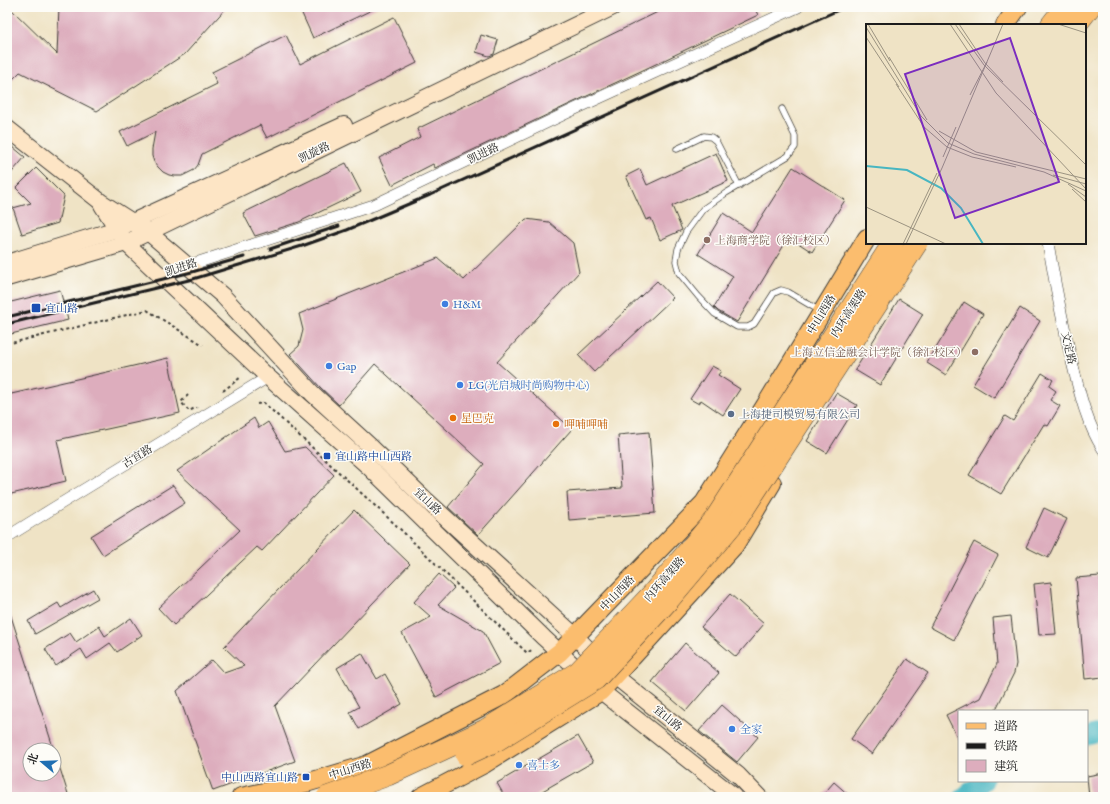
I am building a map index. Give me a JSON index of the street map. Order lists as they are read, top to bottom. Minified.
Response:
{"streets":{"highway":["内环高架路"],"main road":["凯旋路","中山西路","宜山路"],"street":["凯进路","文定路","古宜路"]},"crossings":[["凯旋路","宜山路"],["凯进路","宜山路"],["中山西路","宜山路"],["古宜路","宜山路"]],"places":{"other":["上海商学院（徐汇校区）","H&M","上海立信金融会计学院（徐汇校区）","Gap","LG(光启城时尚购物中心)","上海捷司模贸易有限公司","星巴克","呷哺呷哺","全家","喜士多"],"transit":["宜山路","宜山路中山西路","中山西路宜山路"]},"legend":["道路","铁路","建筑"],"north":"left"}
